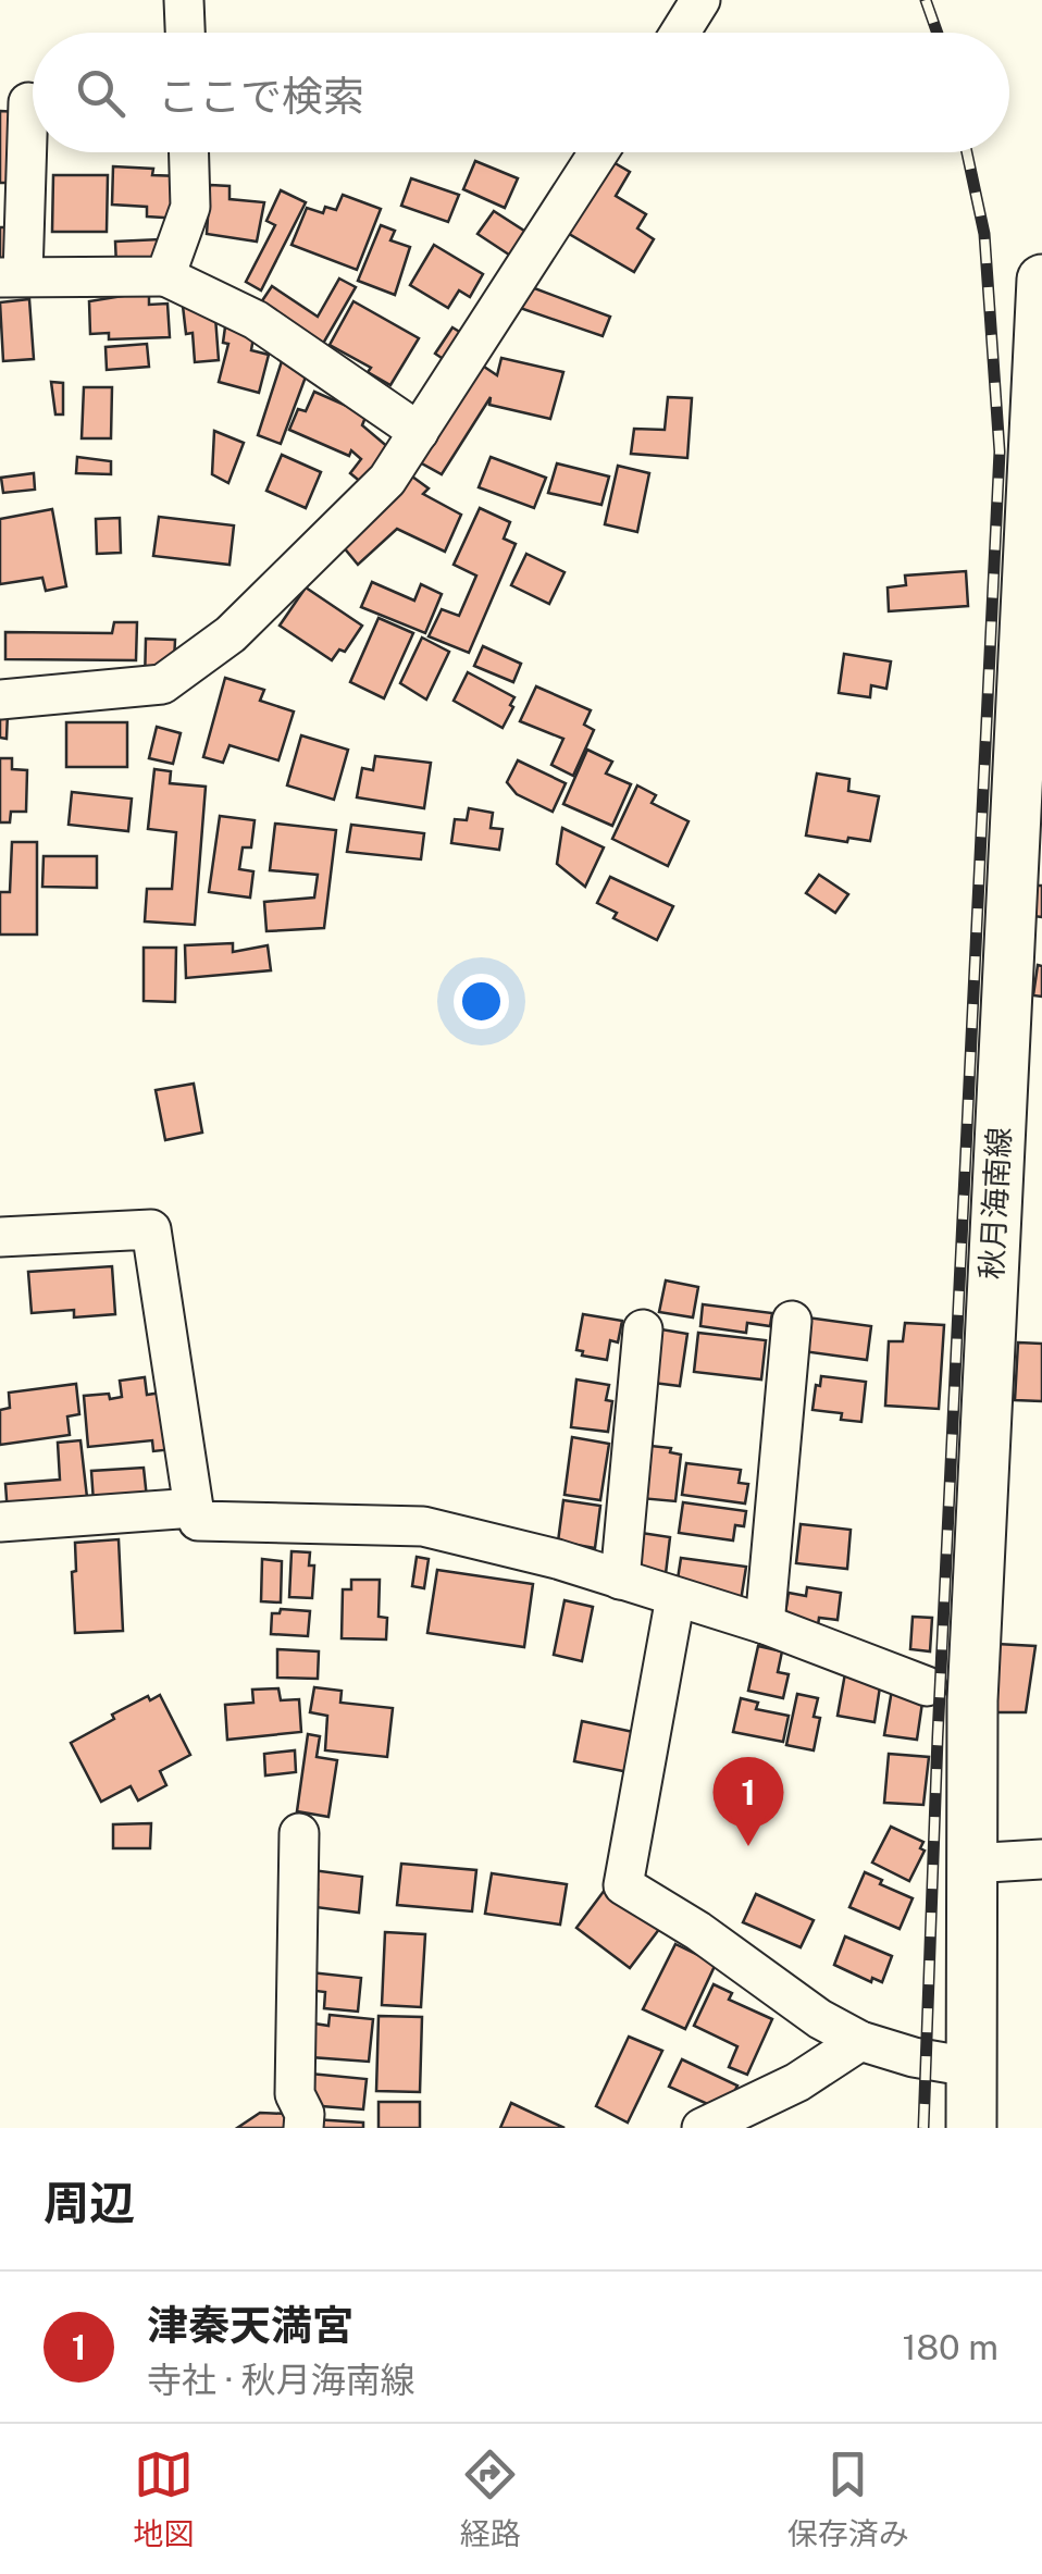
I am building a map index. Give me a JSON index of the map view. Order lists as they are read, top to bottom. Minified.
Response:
{"streets":{"main road":["秋月海南線"]},"page":{"search":"ここで検索","pins":"1","heading":"周辺","list":[{"mark":"1","name":"津秦天満宮","note":"寺社 · 秋月海南線","value":"180 m"}],"nav":["地図","経路","保存済み"]}}
